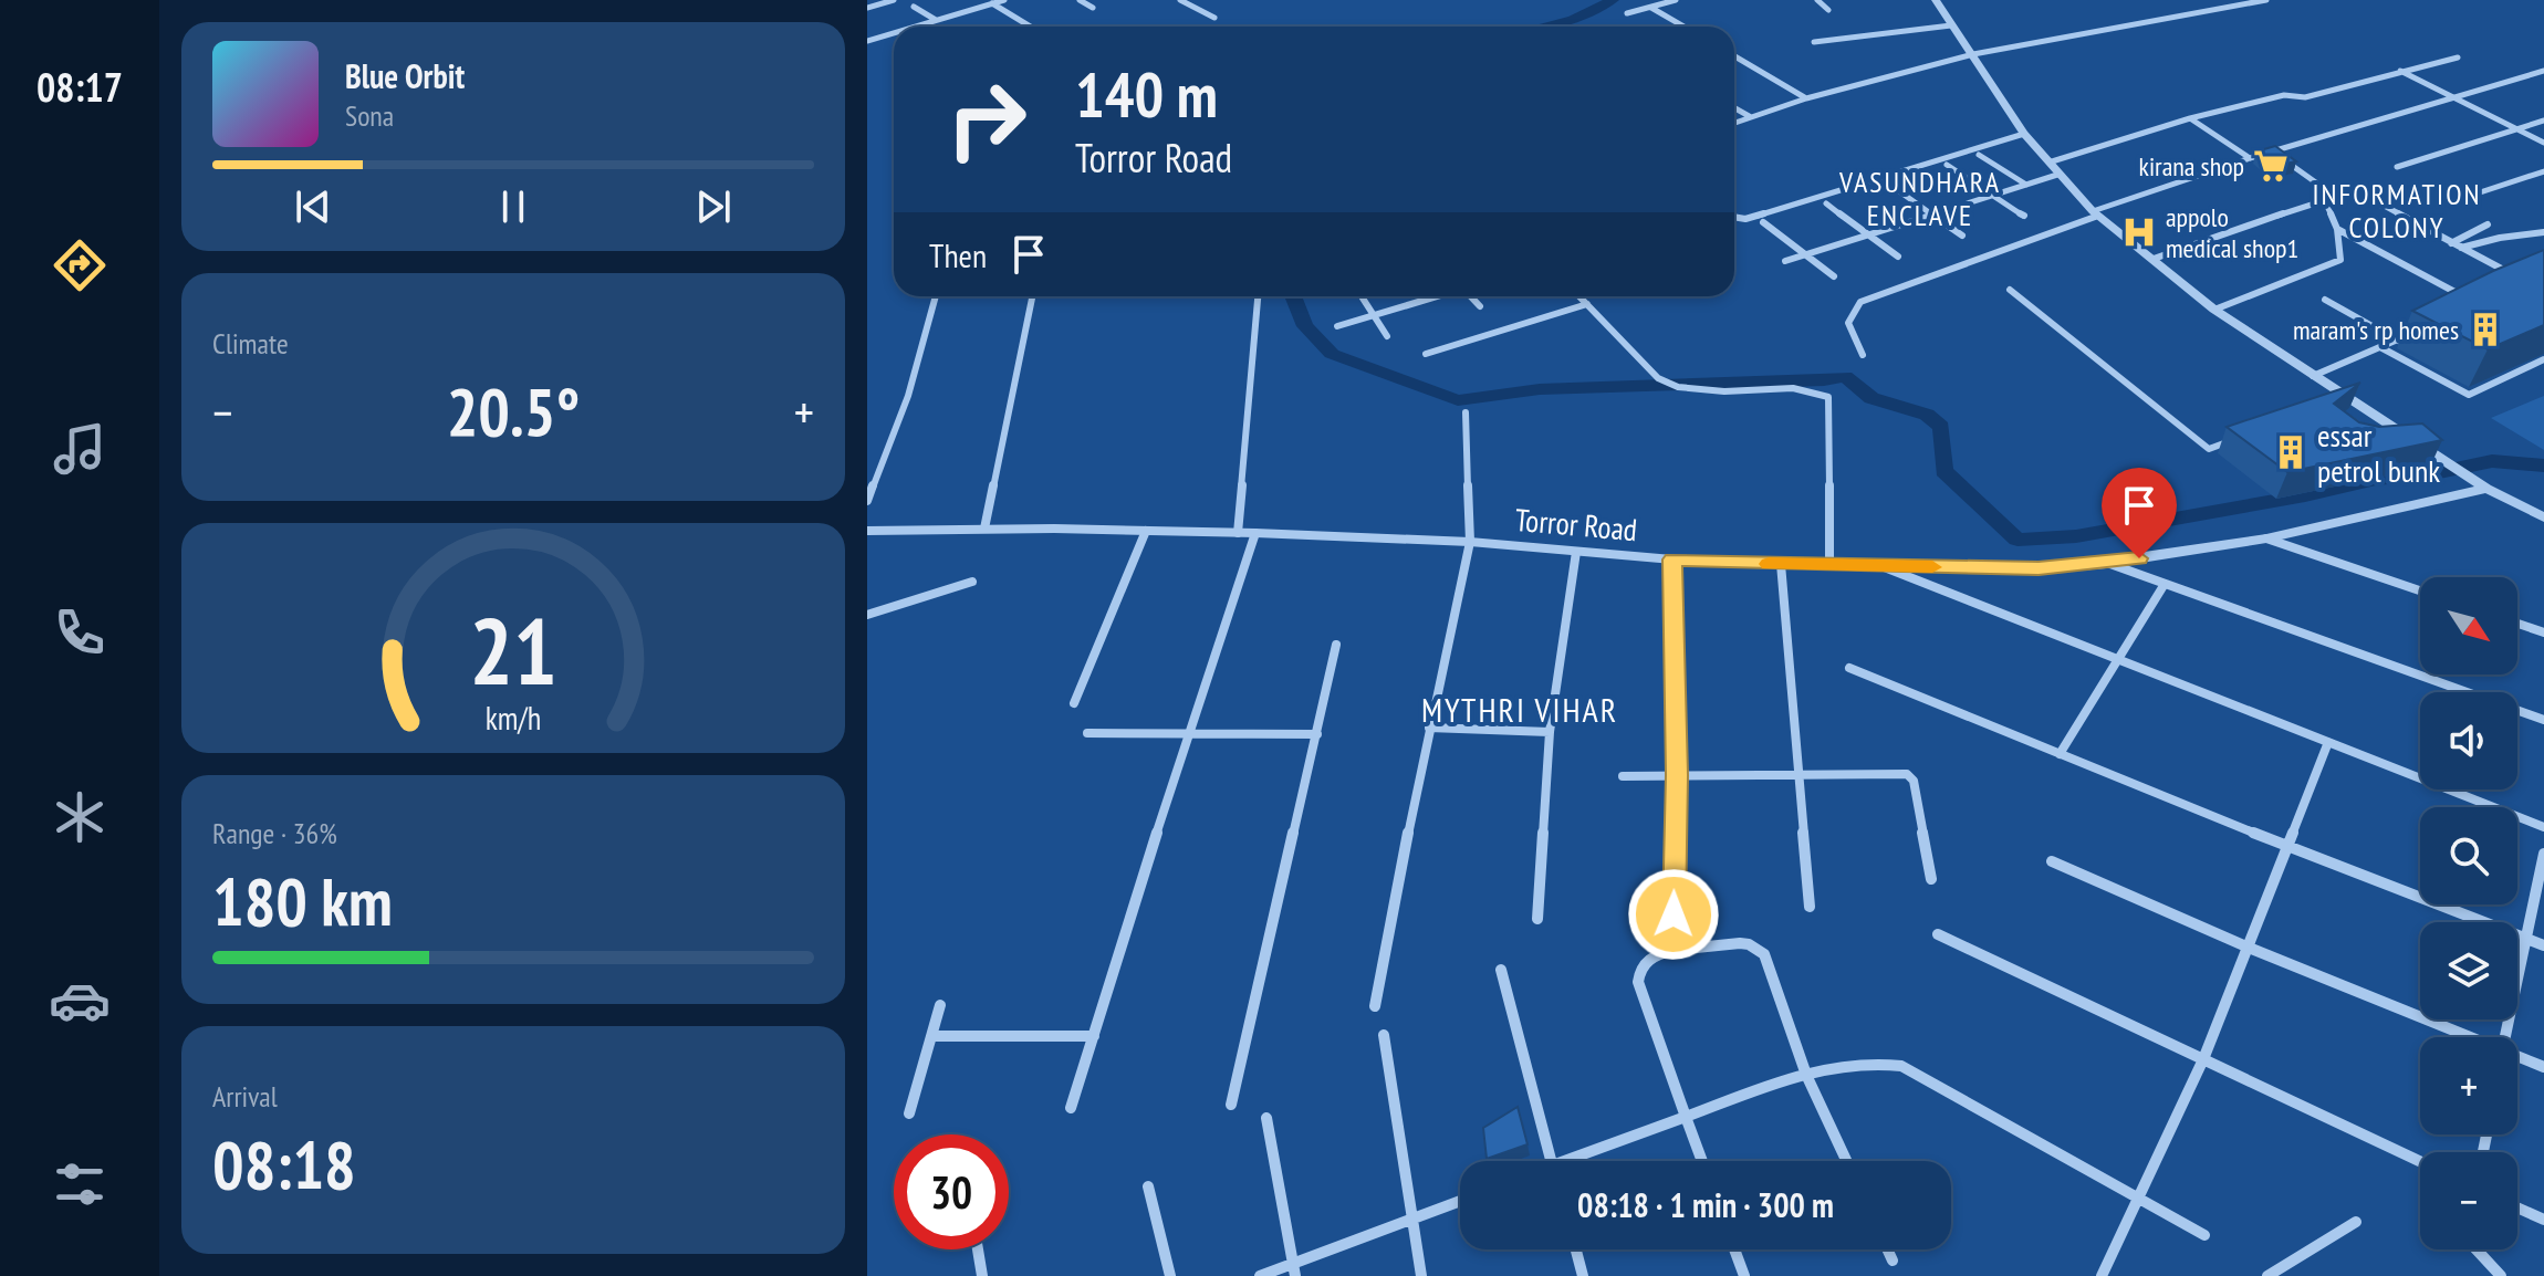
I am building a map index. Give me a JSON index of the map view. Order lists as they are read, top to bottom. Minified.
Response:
{"streets":{"street":["Torror Road"]},"districts":["VASUNDHARA ENCLAVE","INFORMATION COLONY","MYTHRI VIHAR"],"places":{"supermarket":["kirana shop"],"hospital":["appolo medical shop1"],"building":["maram's rp homes","essar petrol bunk"]},"north":"bottom right","page":{"tabs":"08:17","turn":["140 m","Torror Road"],"song":["Blue Orbit","Sona"],"then":"Then","tile":["Climate",["Range · 36%","180 km"],["Arrival","08:18"]],"heat":["−","20.5°","+"],"map_buttons":["+","−"],"limit":"30","trip":"08:18 · 1 min · 300 m","gauge":["21","km/h"]}}
